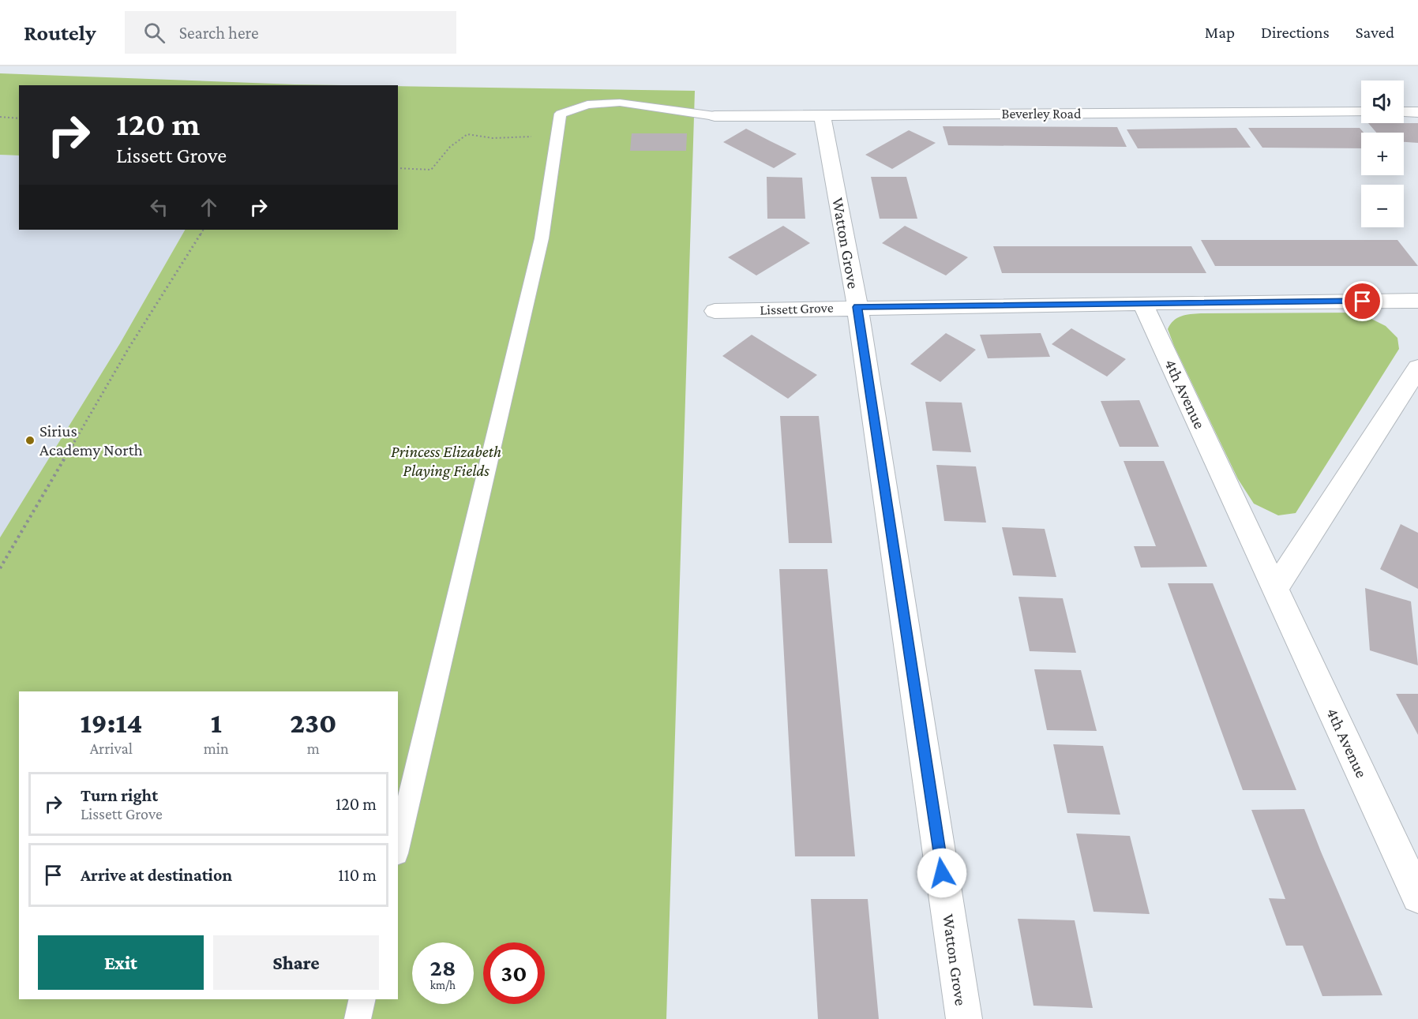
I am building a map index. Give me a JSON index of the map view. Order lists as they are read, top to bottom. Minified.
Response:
{"streets":{"street":["Beverley Road","Watton Grove","Lissett Grove","4th Avenue"]},"crossings":[["Beverley Road","Watton Grove"],["Watton Grove","Lissett Grove"],["Lissett Grove","4th Avenue"]],"parks":["Princess Elizabeth Playing Fields"],"places":["Sirius Academy North"],"page":{"header":"Routely","search":"Search here","nav":["Map","Directions","Saved"],"map_buttons":["+","−"],"turn":["120 m","Lissett Grove"],"eta":["19:14","Arrival","1","min","230","m"],"list":[{"name":"Turn right","note":"Lissett Grove","value":"120 m"},{"name":"Arrive at destination","value":"110 m"}],"buttons":["Exit","Share"],"speed":"28 km/h","limit":"30"}}
